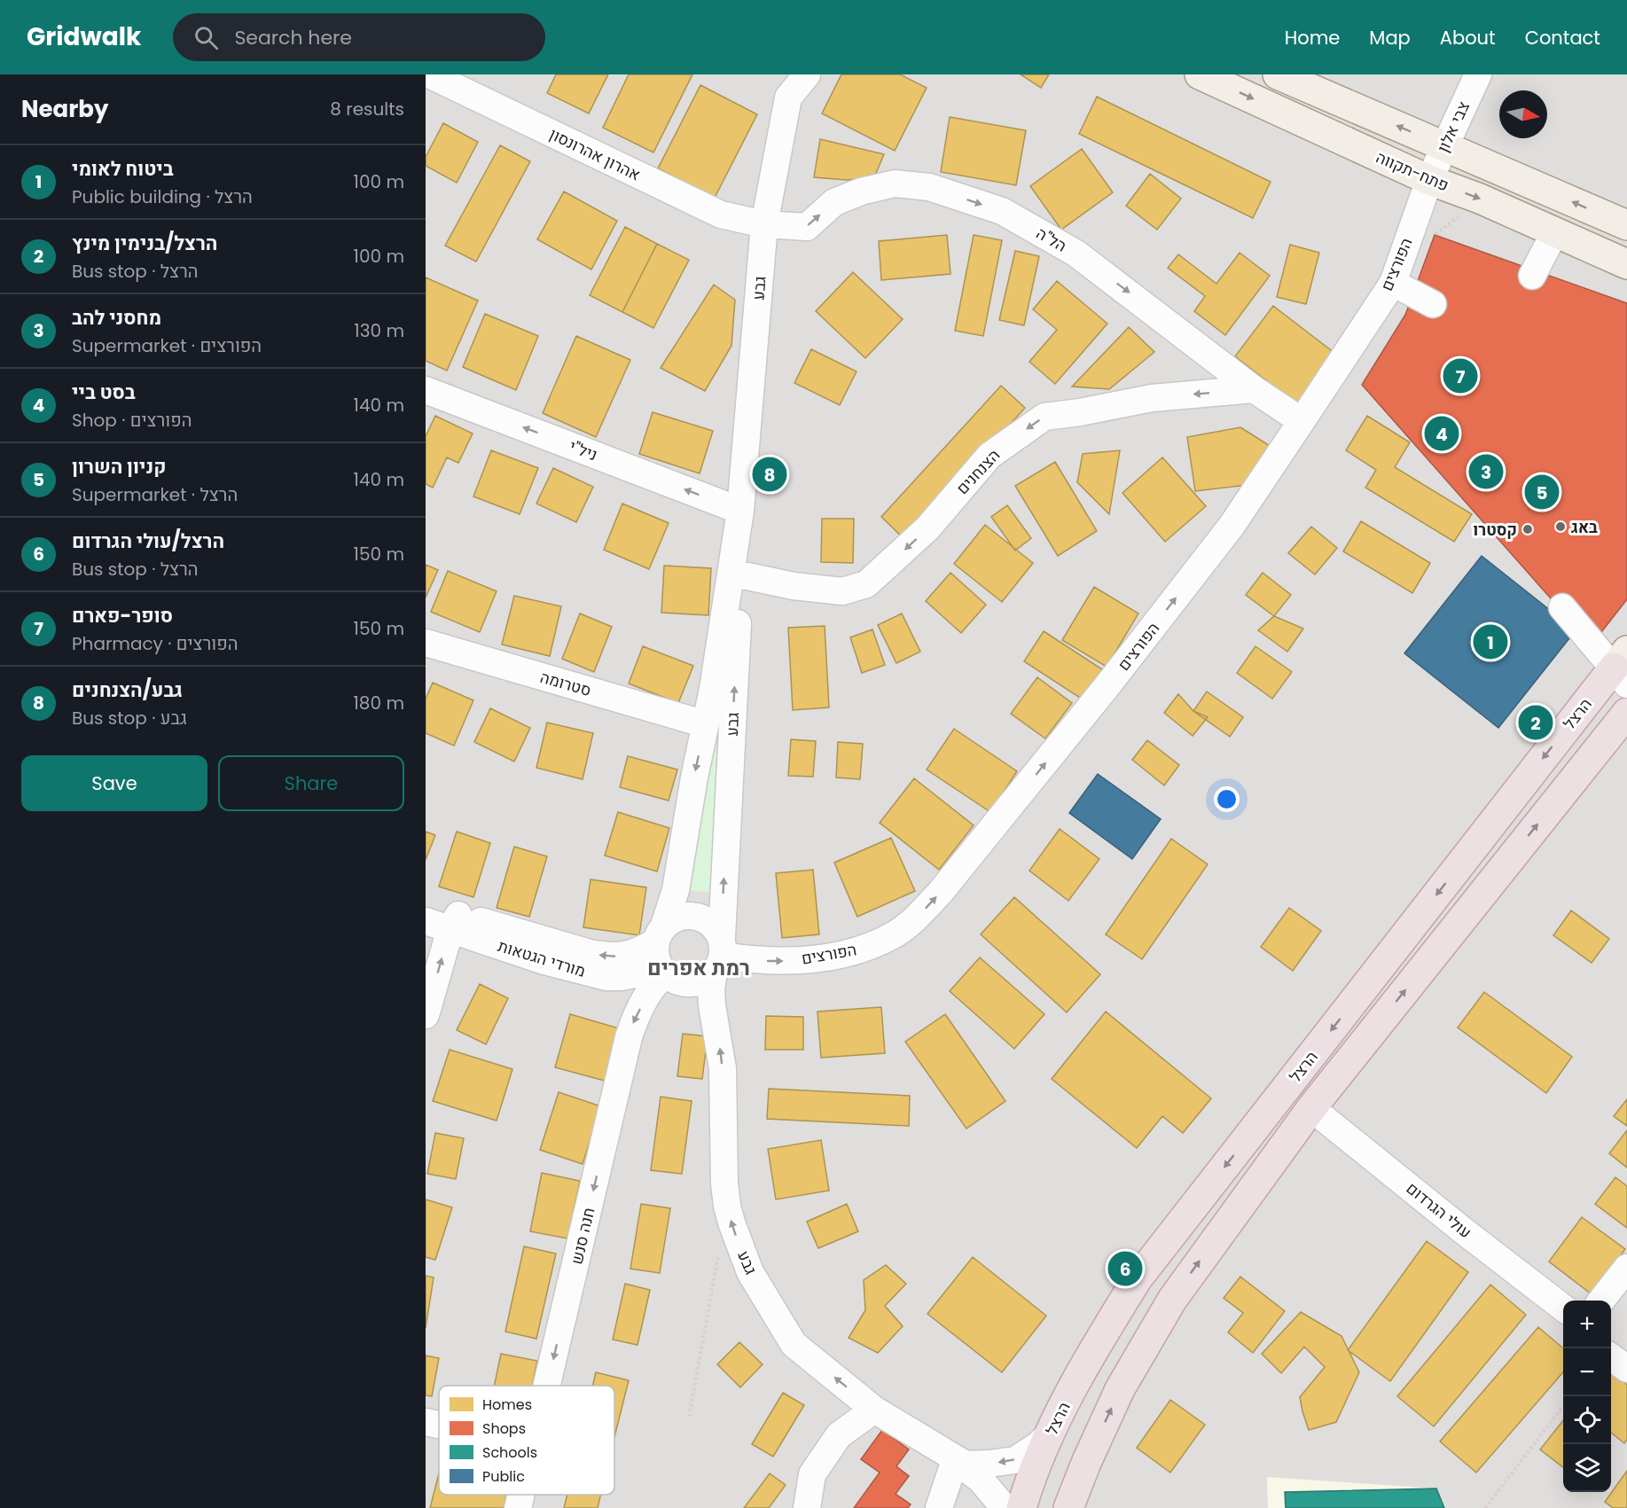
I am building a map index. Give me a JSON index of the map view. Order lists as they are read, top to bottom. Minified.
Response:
{"streets":{"highway":["הרצל"],"main road":["פתח-תקווה"],"street":["צבי אלון","אהרון אהרונסון","הל\"ה","הפורצים","גבע","ניל\"י","הצנחנים","סטרומה","מורדי הגטאות","עולי הגרדום","חנה סנש"]},"crossings":[["צבי אלון","פתח-תקווה"],["צבי אלון","הפורצים"],["אהרון אהרונסון","הל\"ה"],["אהרון אהרונסון","גבע"],["פתח-תקווה","הפורצים"],["הל\"ה","הפורצים"],["הל\"ה","גבע"],["הל\"ה","הצנחנים"],["הפורצים","גבע"],["הפורצים","מורדי הגטאות"],["הפורצים","חנה סנש"],["גבע","ניל\"י"],["גבע","הצנחנים"],["גבע","סטרומה"],["גבע","הרצל"],["גבע","מורדי הגטאות"],["גבע","חנה סנש"],["הרצל","עולי הגרדום"],["מורדי הגטאות","חנה סנש"]],"one_way":["הל\"ה","הפורצים","ניל\"י","הצנחנים","חנה סנש"],"districts":["רמת אפרים"],"places":["באג","קסטרו"],"legend":["Homes","Shops","Schools","Public"],"north":"right","page":{"header":"Gridwalk","search":"Search here","nav":["Home","Map","About","Contact"],"heading":["Nearby","8 results"],"list":[{"mark":"1","name":"ביטוח לאומי","note":"Public building · הרצל","value":"100 m"},{"mark":"2","name":"הרצל/בנימין מינץ","note":"Bus stop · הרצל","value":"100 m"},{"mark":"3","name":"מחסני להב","note":"Supermarket · הפורצים","value":"130 m"},{"mark":"4","name":"בסט ביי","note":"Shop · הפורצים","value":"140 m"},{"mark":"5","name":"קניון השרון","note":"Supermarket · הרצל","value":"140 m"},{"mark":"6","name":"הרצל/עולי הגרדום","note":"Bus stop · הרצל","value":"150 m"},{"mark":"7","name":"סופר-פארם","note":"Pharmacy · הפורצים","value":"150 m"},{"mark":"8","name":"גבע/הצנחנים","note":"Bus stop · גבע","value":"180 m"}],"pins":["7","4","3","8","5","1","2","6"],"buttons":["Save","Share"],"map_buttons":["+","−"]}}
